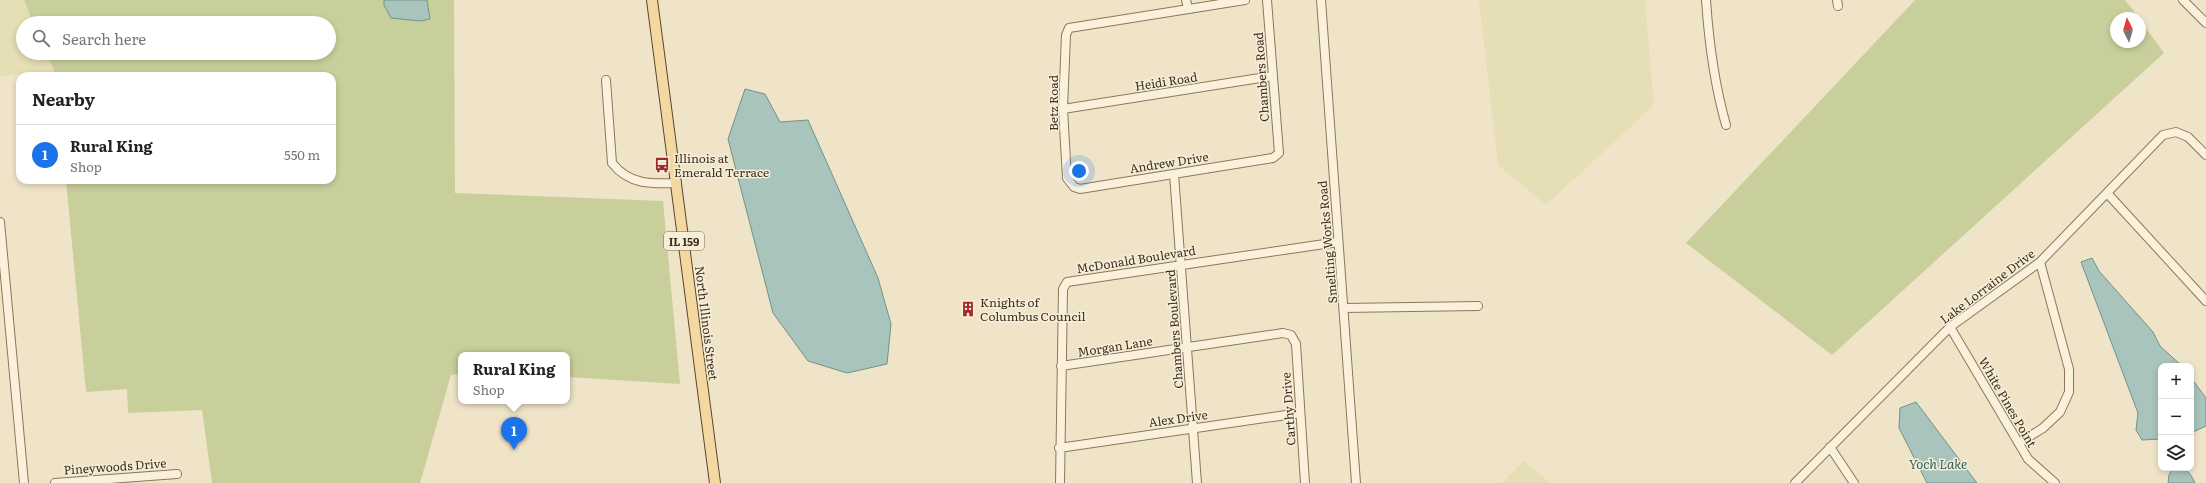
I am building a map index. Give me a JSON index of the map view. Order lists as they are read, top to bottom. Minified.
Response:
{"streets":{"main road":["IL 159","North Illinois Street"],"street":["Chambers Road","Heidi Road","Betz Road","Andrew Drive","Smelting Works Road","McDonald Boulevard","Lake Lorraine Drive","Chambers Boulevard","Morgan Lane","White Pines Point","Carthy Drive","Alex Drive","Pineywoods Drive"]},"crossings":[["Chambers Road","Heidi Road"],["Chambers Road","Andrew Drive"],["Heidi Road","Betz Road"],["Betz Road","Andrew Drive"],["Andrew Drive","Chambers Boulevard"],["Smelting Works Road","McDonald Boulevard"],["McDonald Boulevard","Chambers Boulevard"],["McDonald Boulevard","Morgan Lane"],["McDonald Boulevard","Alex Drive"],["Lake Lorraine Drive","White Pines Point"],["Chambers Boulevard","Morgan Lane"],["Chambers Boulevard","Alex Drive"],["Morgan Lane","Carthy Drive"],["Carthy Drive","Alex Drive"]],"water":["Yoch Lake"],"places":{"bus stop":["Illinois at Emerald Terrace"],"building":["Knights of Columbus Council"]},"north":"top","page":{"search":"Search here","heading":"Nearby","list":[{"mark":"1","name":"Rural King","note":"Shop","value":"550 m"}],"popup":["Rural King","Shop"],"map_buttons":["+","−"],"pins":"1"}}
